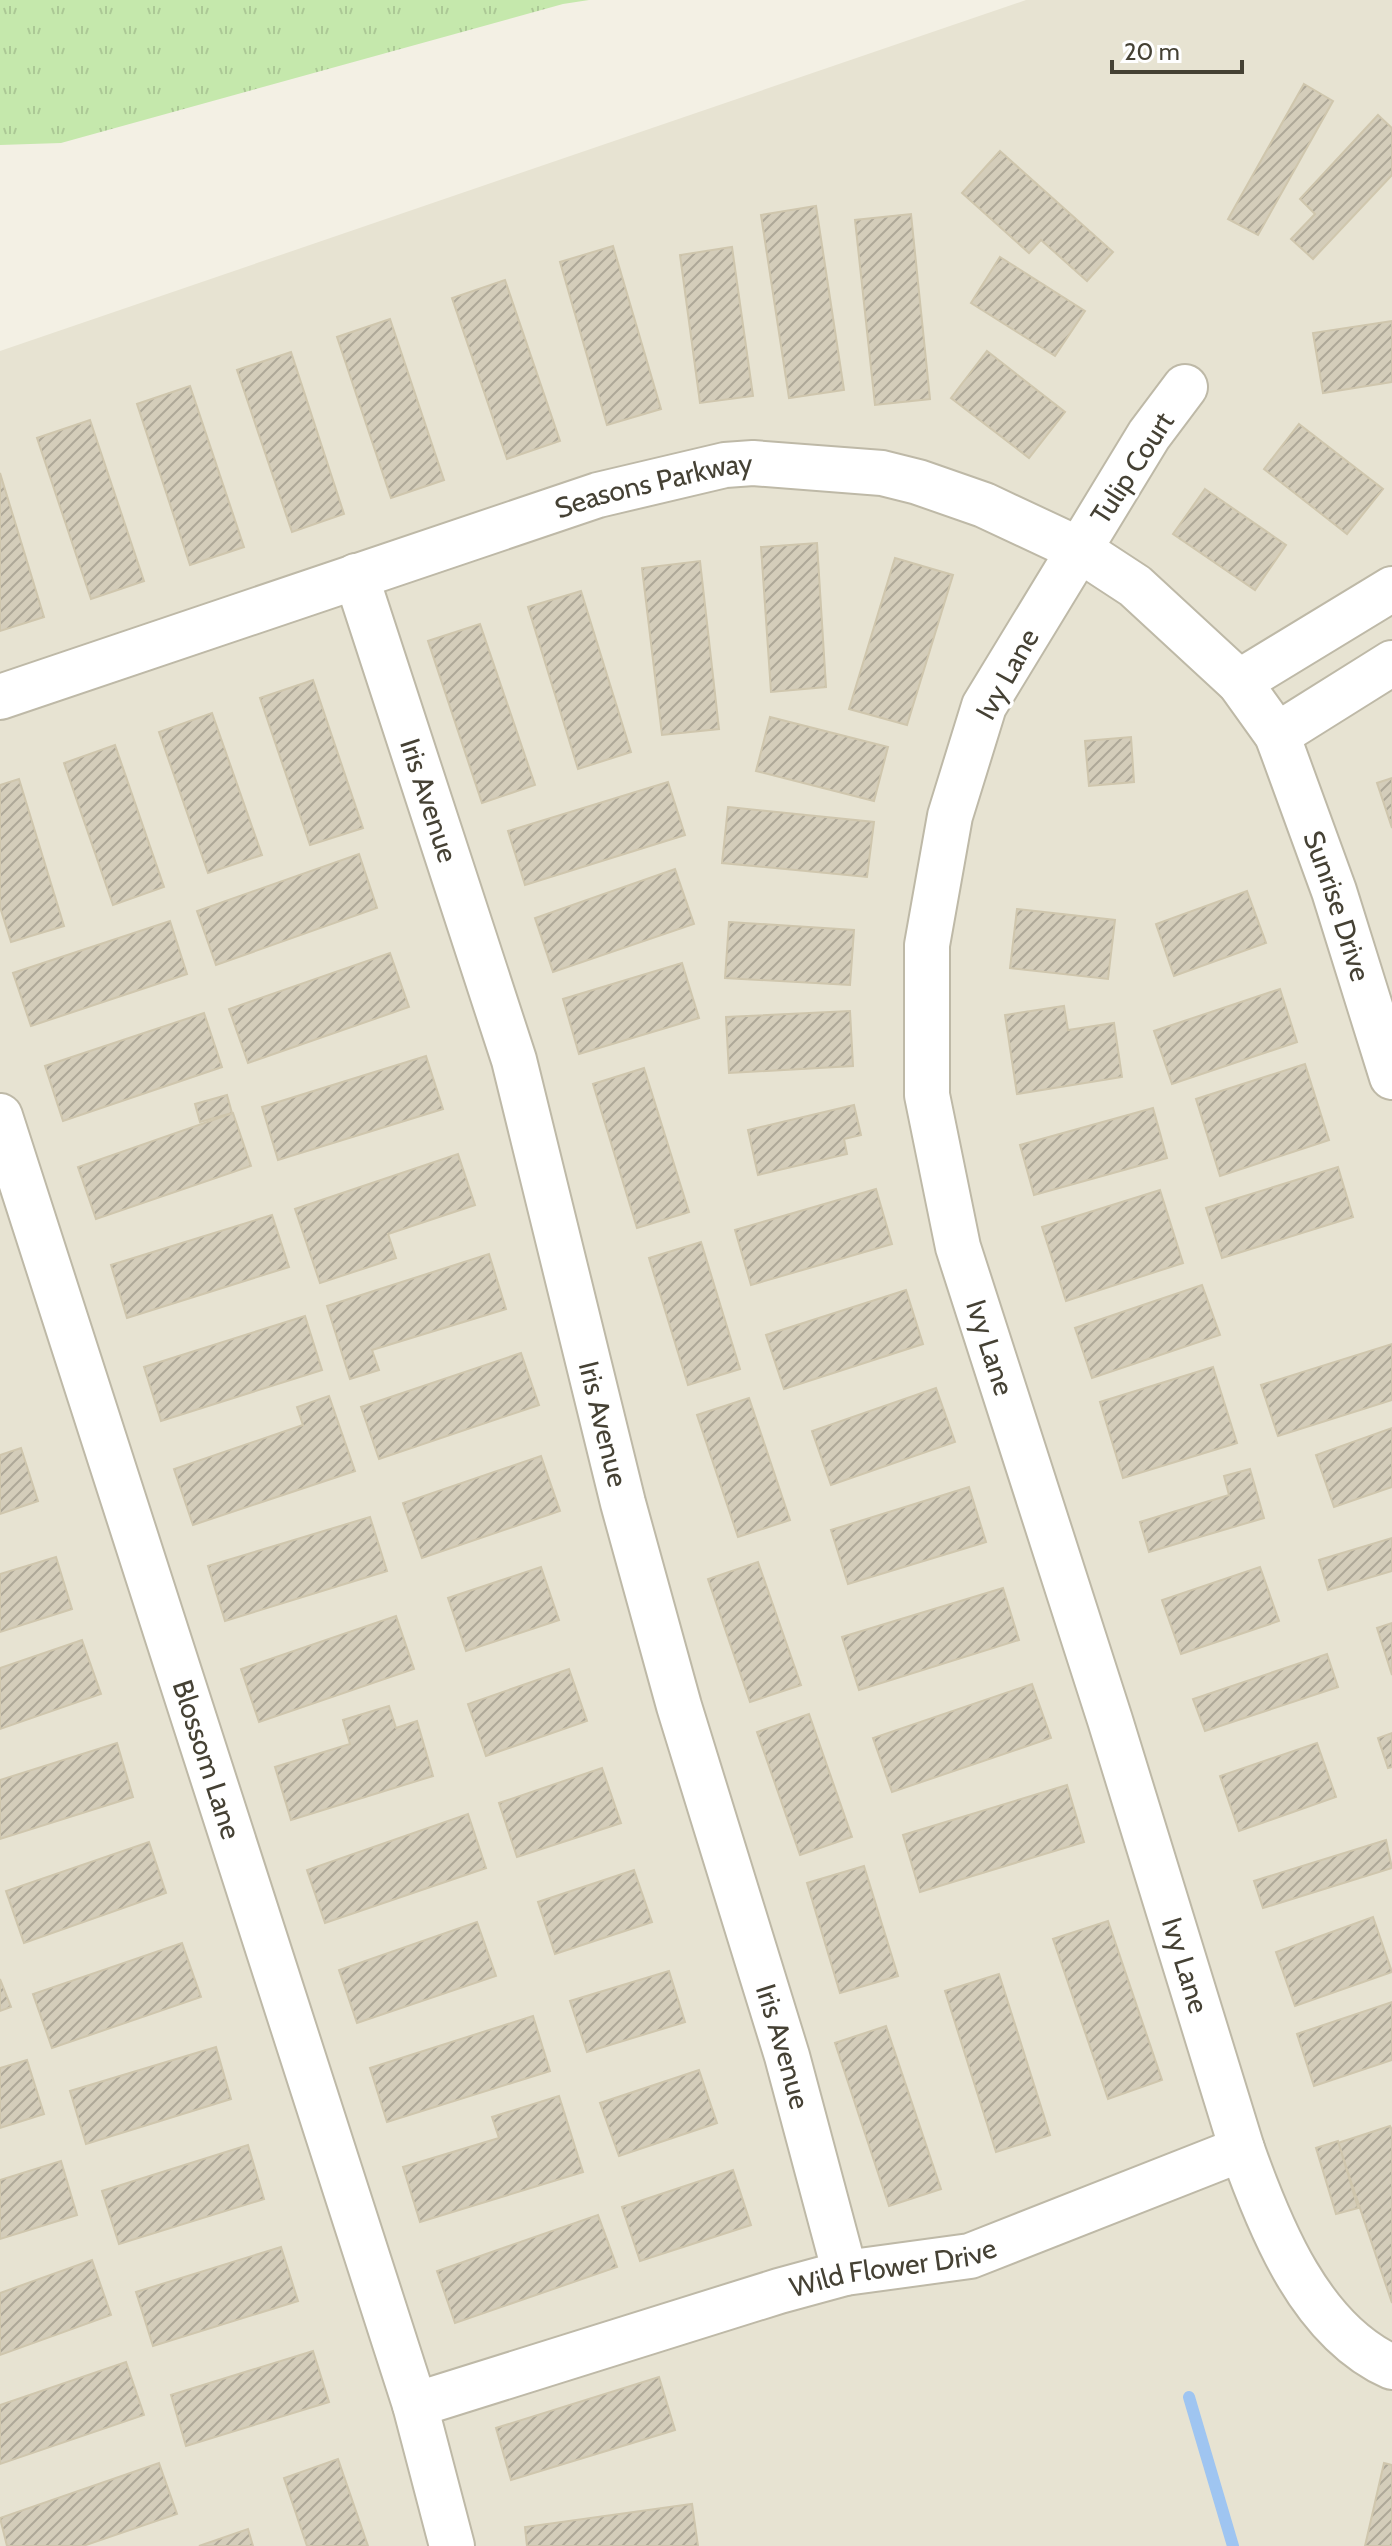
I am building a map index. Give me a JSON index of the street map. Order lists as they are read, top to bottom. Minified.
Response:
{"streets":{"street":["Tulip Court","Seasons Parkway","Ivy Lane","Iris Avenue","Sunrise Drive","Blossom Lane","Wild Flower Drive"]},"crossings":[["Tulip Court","Seasons Parkway"],["Tulip Court","Ivy Lane"],["Seasons Parkway","Ivy Lane"],["Seasons Parkway","Iris Avenue"],["Seasons Parkway","Sunrise Drive"],["Ivy Lane","Wild Flower Drive"],["Iris Avenue","Wild Flower Drive"],["Blossom Lane","Wild Flower Drive"]],"scale_bar":"20 m"}
